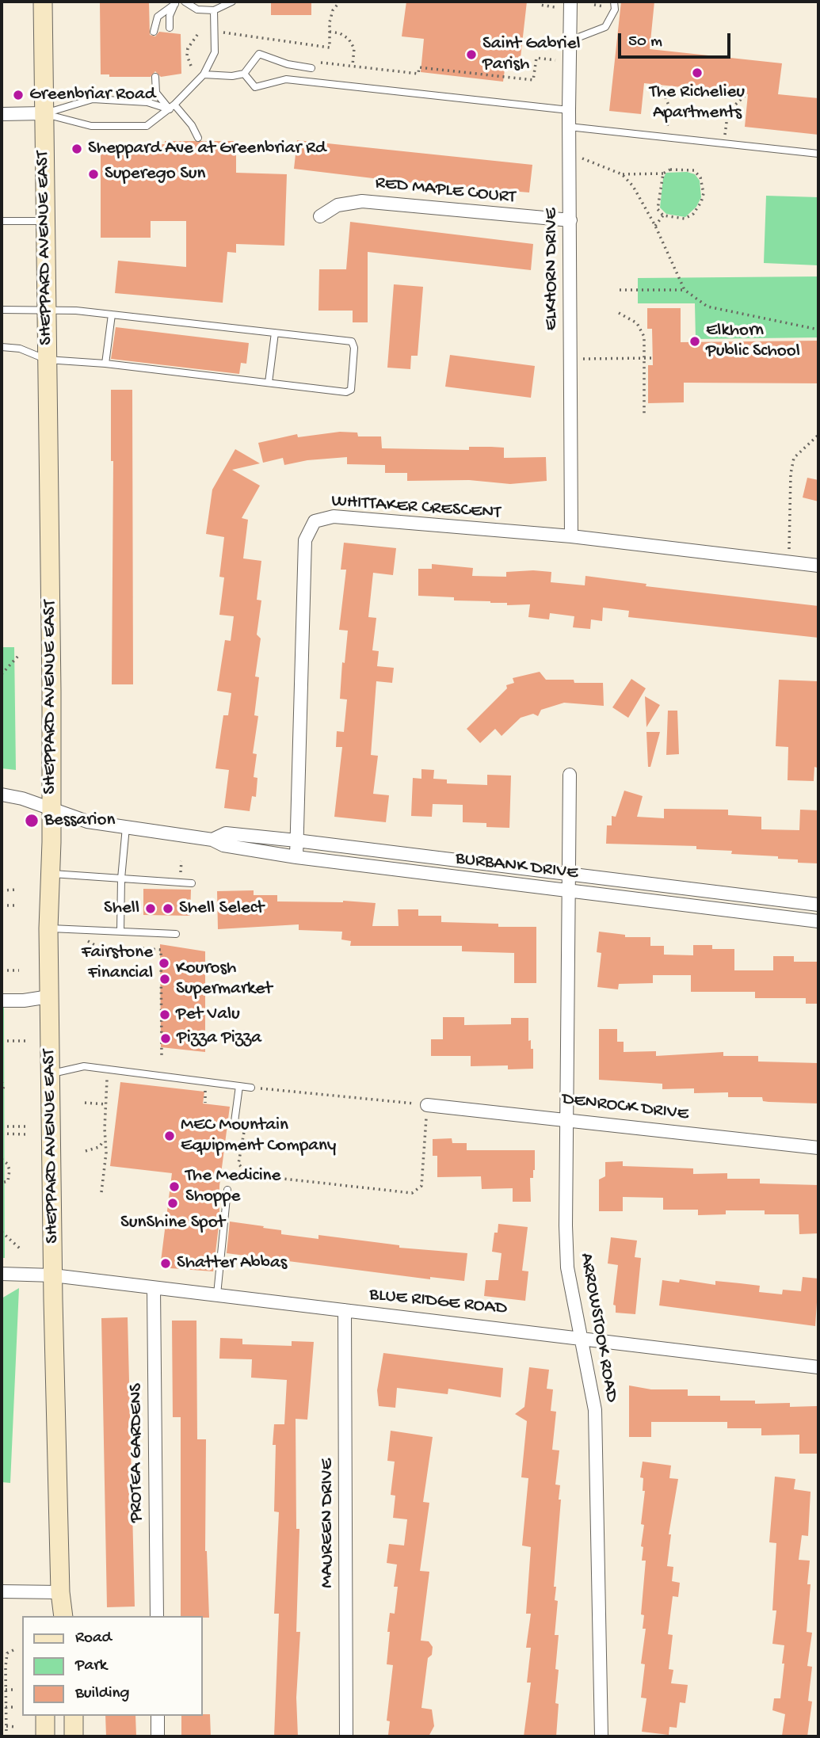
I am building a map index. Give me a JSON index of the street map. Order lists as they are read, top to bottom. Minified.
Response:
{"streets":{"main road":["SHEPPARD AVENUE EAST"],"street":["RED MAPLE COURT","ELKHORN DRIVE","WHITTAKER CRESCENT","BURBANK DRIVE","DENROCK DRIVE","BLUE RIDGE ROAD","ARROWSTOOK ROAD","PROTEA GARDENS","MAUREEN DRIVE"]},"crossings":[["RED MAPLE COURT","ELKHORN DRIVE"],["SHEPPARD AVENUE EAST","BURBANK DRIVE"],["SHEPPARD AVENUE EAST","BLUE RIDGE ROAD"],["ELKHORN DRIVE","WHITTAKER CRESCENT"],["WHITTAKER CRESCENT","BURBANK DRIVE"],["BURBANK DRIVE","ARROWSTOOK ROAD"],["DENROCK DRIVE","ARROWSTOOK ROAD"],["BLUE RIDGE ROAD","ARROWSTOOK ROAD"],["BLUE RIDGE ROAD","PROTEA GARDENS"],["BLUE RIDGE ROAD","MAUREEN DRIVE"]],"places":["Saint Gabriel Parish","The Richelieu Apartments","Greenbriar Road","Sheppard Ave at Greenbriar Rd","Superego Sun","Elkhorn Public School","Bessarion","Shell","Shell Select","Fairstone Financial","Kourosh Supermarket","Pet Valu","Pizza Pizza","MEC Mountain Equipment Company","The Medicine Shoppe","SunShine Spot","Shatter Abbas"],"legend":["Road","Park","Building"],"scale_bar":"50 m"}
